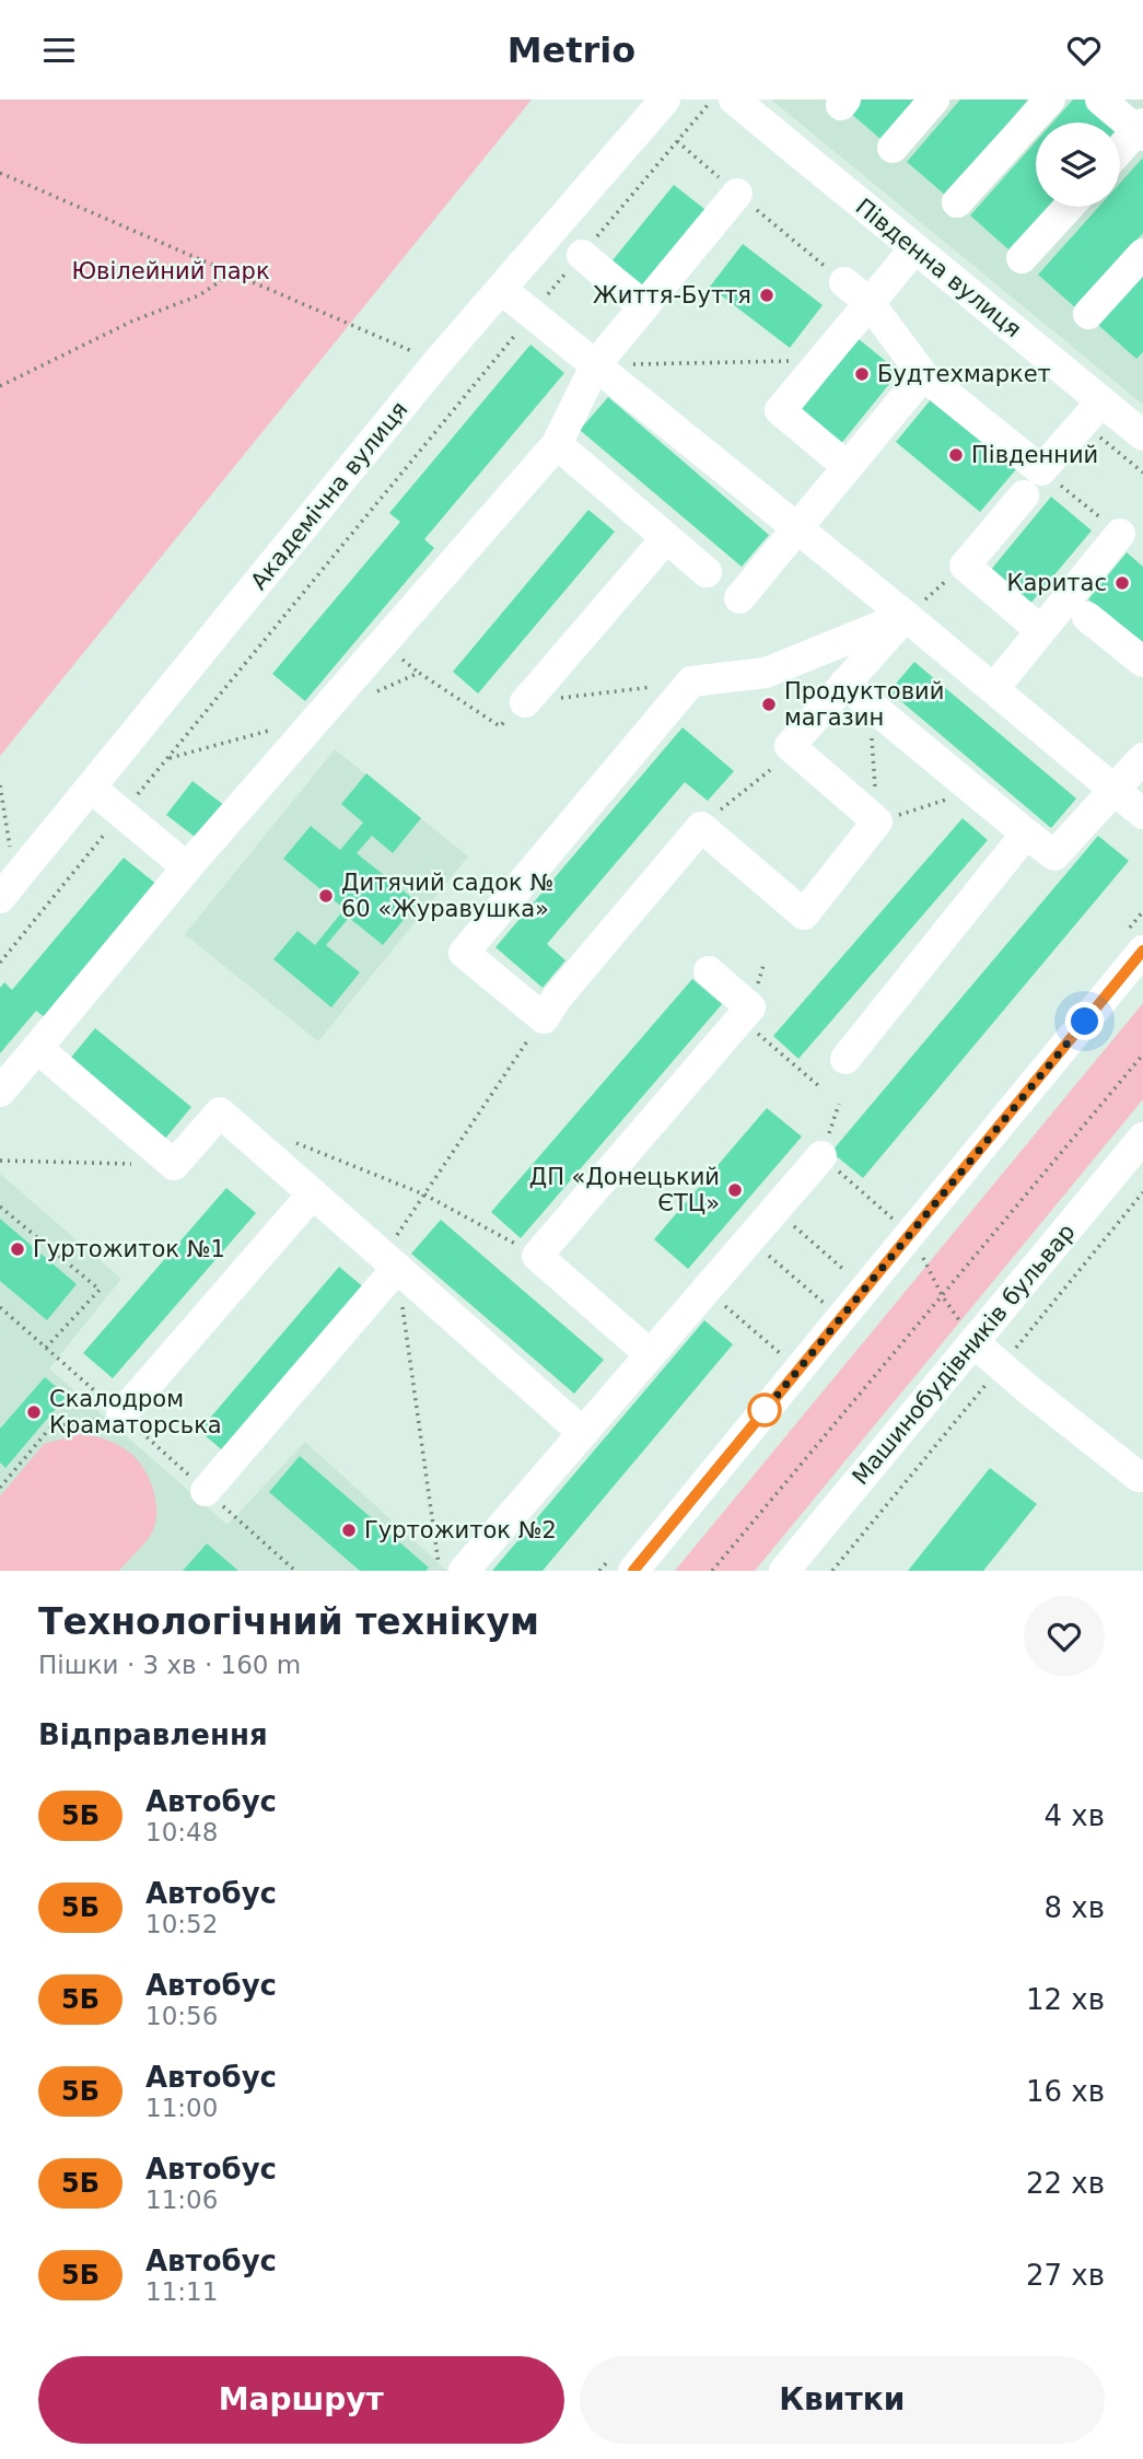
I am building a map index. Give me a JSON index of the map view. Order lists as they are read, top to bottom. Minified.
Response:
{"streets":{"street":["Південна вулиця","Академічна вулиця","Машинобудівників бульвар"]},"parks":["Ювілейний парк"],"places":["Життя-Буття","Будтехмаркет","Південний","Каритас","Продуктовий магазин","Дитячий садок № 60 «Журавушка»","ДП «Донецький ЄТЦ»","Гуртожиток №1","Скалодром Краматорська","Гуртожиток №2"],"lines":["bus line 5Б"],"page":{"header":"Metrio","heading":[["Технологічний технікум","Пішки · 3 хв · 160 m"],"Відправлення"],"list":[{"mark":"5Б","name":"Автобус","note":"10:48","value":"4 хв"},{"mark":"5Б","name":"Автобус","note":"10:52","value":"8 хв"},{"mark":"5Б","name":"Автобус","note":"10:56","value":"12 хв"},{"mark":"5Б","name":"Автобус","note":"11:00","value":"16 хв"},{"mark":"5Б","name":"Автобус","note":"11:06","value":"22 хв"},{"mark":"5Б","name":"Автобус","note":"11:11","value":"27 хв"}],"buttons":["Маршрут","Квитки"]}}
